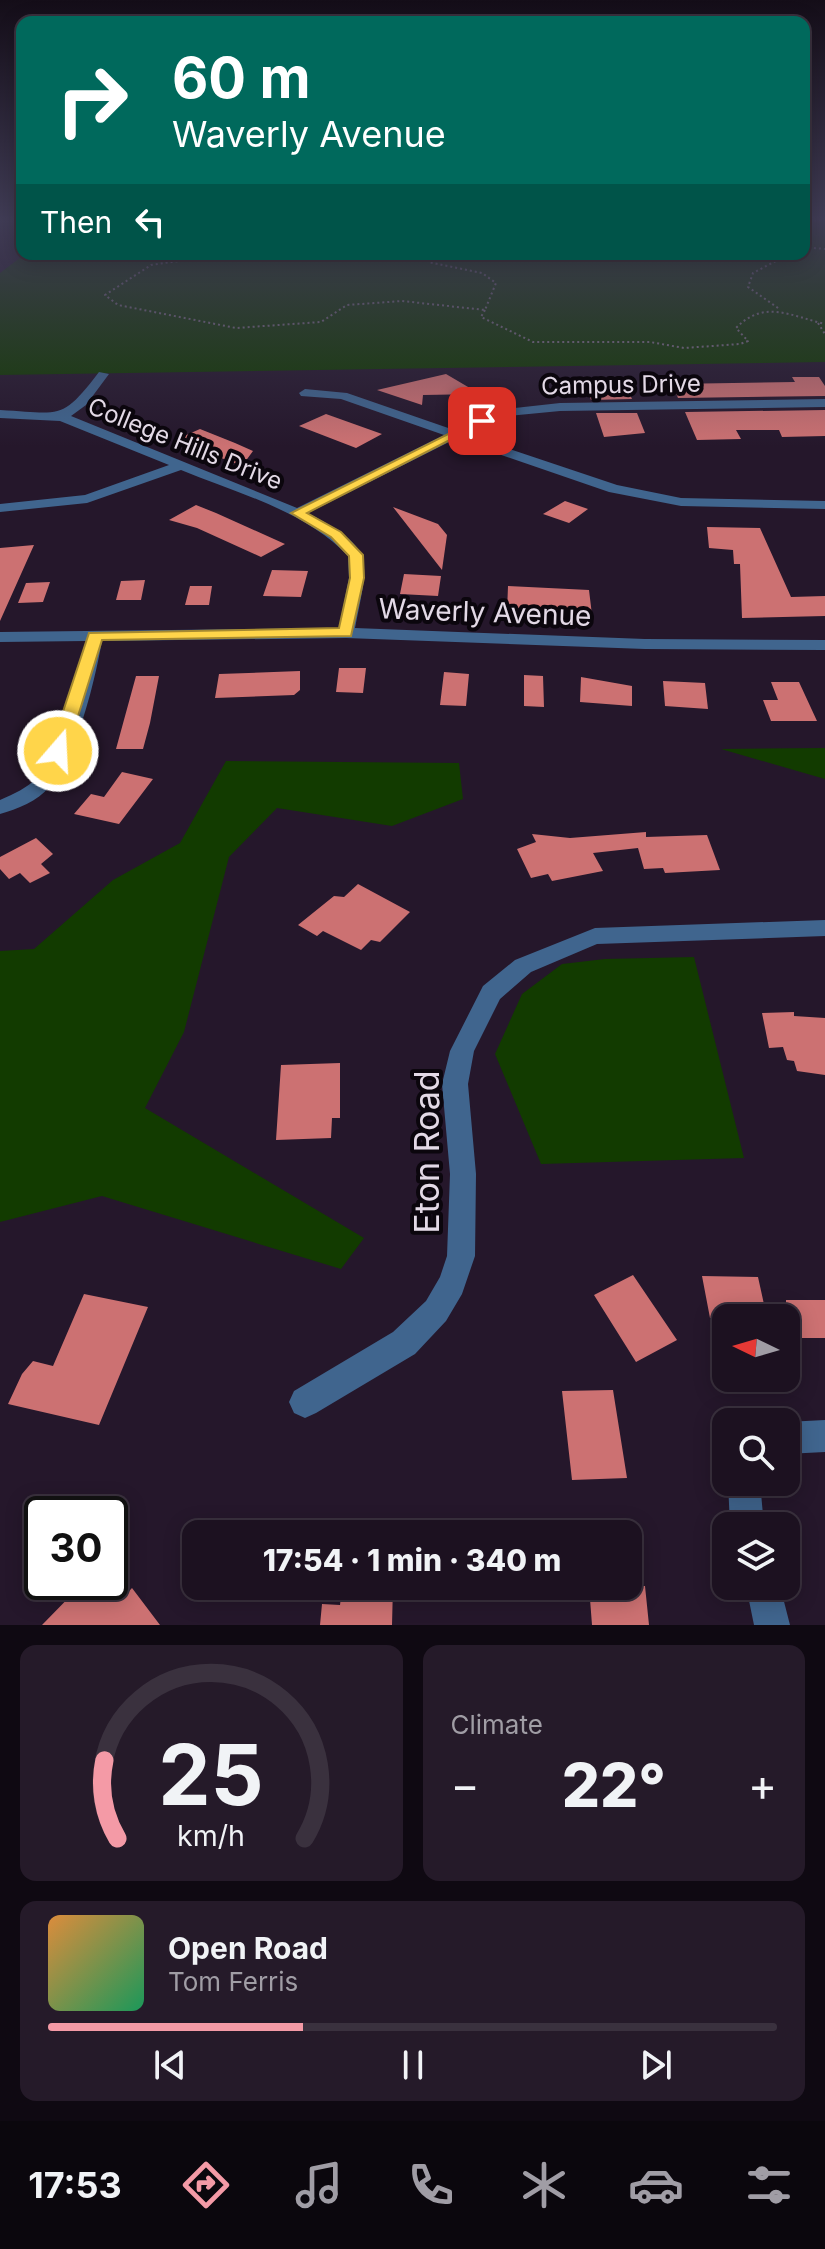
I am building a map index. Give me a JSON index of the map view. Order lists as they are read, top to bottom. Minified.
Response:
{"streets":{"street":["Campus Drive","College Hills Drive","Waverly Avenue","Eton Road"]},"crossings":[["Campus Drive","College Hills Drive"],["College Hills Drive","Waverly Avenue"]],"north":"left","page":{"turn":["60 m","Waverly Avenue"],"then":"Then","limit":"30","trip":"17:54 · 1 min · 340 m","tile":"Climate","heat":["−","22°","+"],"song":["Open Road","Tom Ferris"],"tabs":"17:53","gauge":["25","km/h"]}}
